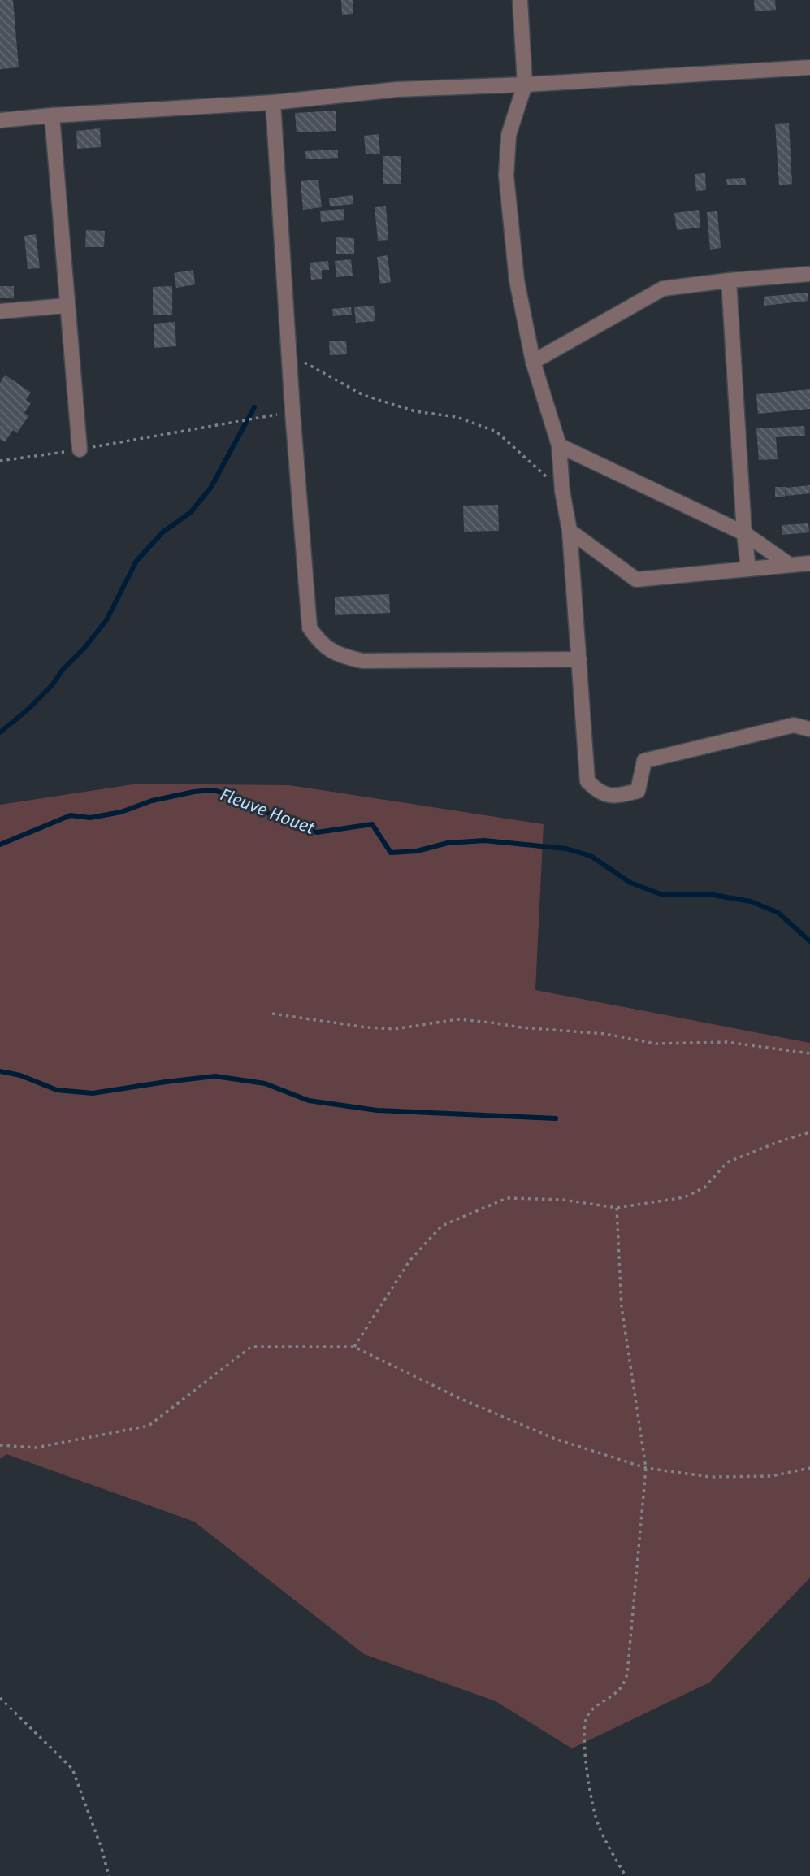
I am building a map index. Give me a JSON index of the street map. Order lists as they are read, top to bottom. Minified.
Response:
{"water":["Fleuve Houet"]}
